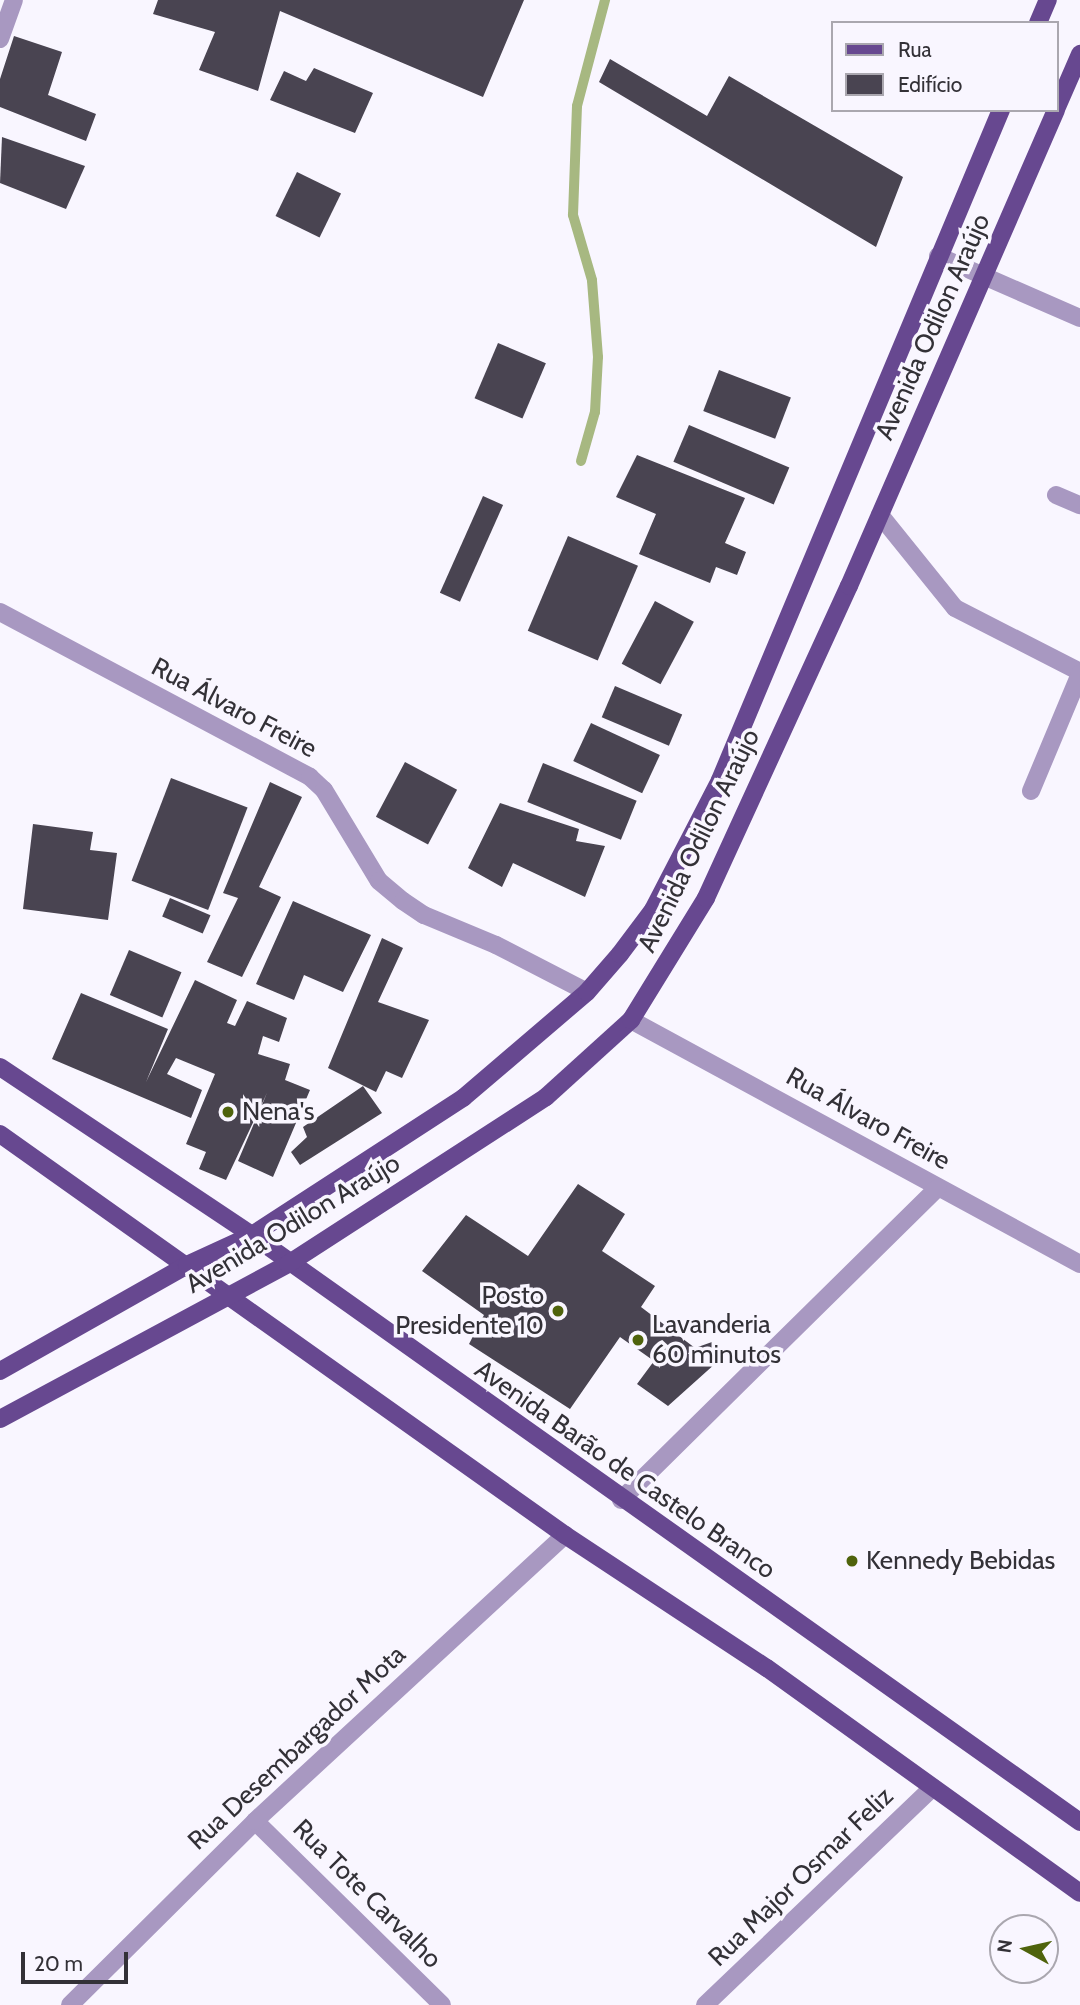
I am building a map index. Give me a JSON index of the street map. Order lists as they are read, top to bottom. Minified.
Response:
{"streets":{"main road":["Avenida Odilon Araújo","Avenida Barão de Castelo Branco"],"street":["Rua Álvaro Freire","Rua Desembargador Mota","Rua Major Osmar Feliz","Rua Tote Carvalho"]},"crossings":[["Avenida Odilon Araújo","Rua Álvaro Freire"],["Avenida Odilon Araújo","Avenida Barão de Castelo Branco"],["Rua Desembargador Mota","Rua Tote Carvalho"]],"places":["Nena's","Posto Presidente 10","Lavanderia 60 minutos","Kennedy Bebidas"],"legend":["Rua","Edifício"],"scale_bar":"20 m","north":"left"}
